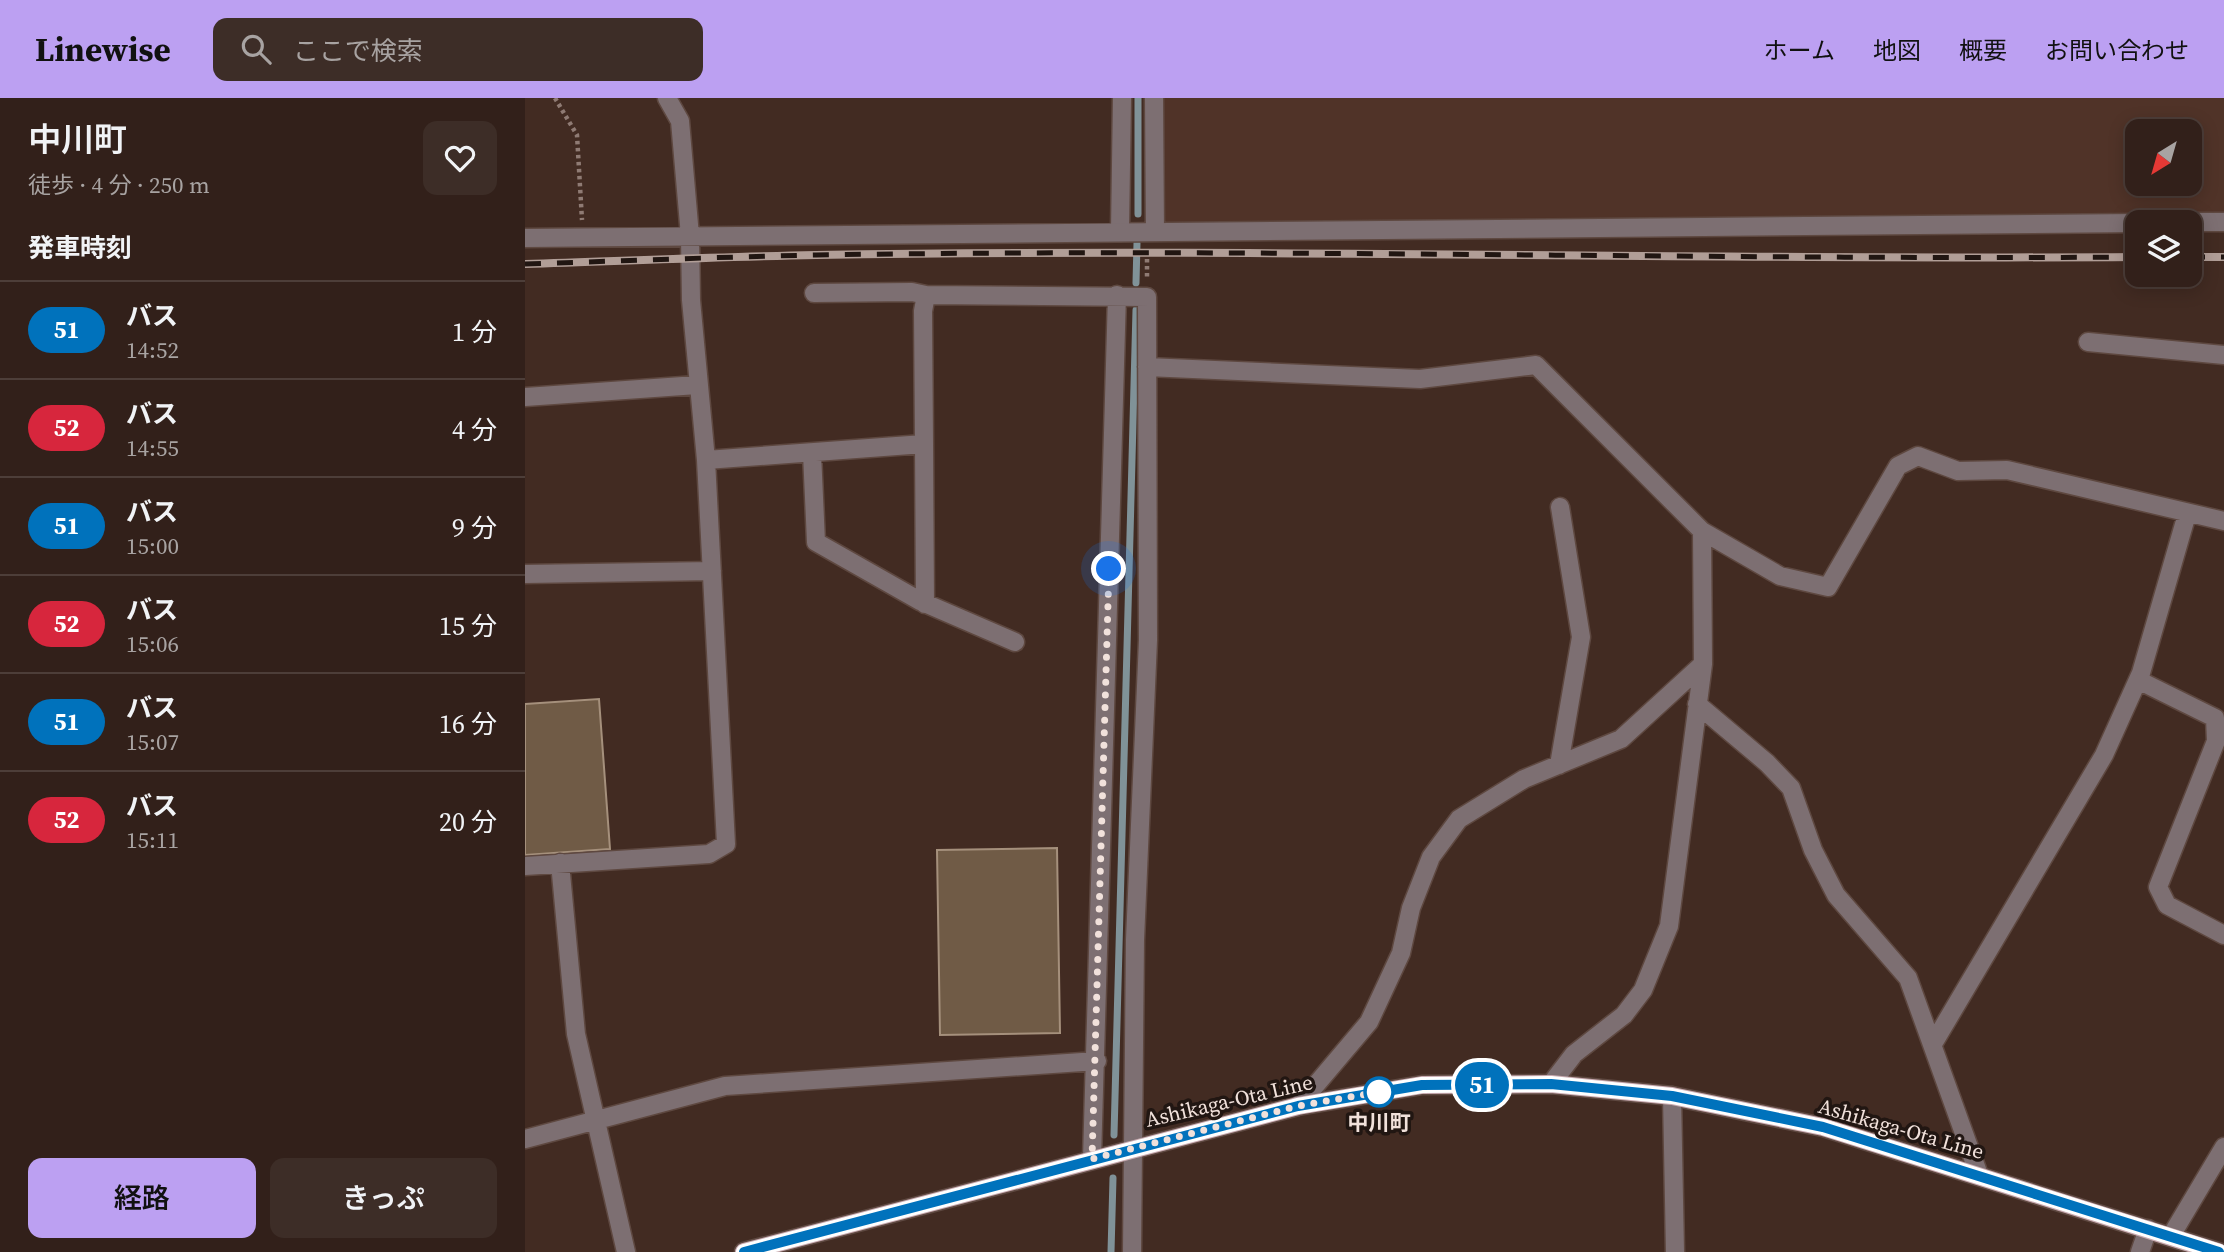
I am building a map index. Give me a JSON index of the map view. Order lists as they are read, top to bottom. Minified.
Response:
{"streets":{"main road":["Ashikaga-Ota Line"]},"places":["中川町"],"lines":["bus line 51"],"north":"bottom left","page":{"header":"Linewise","search":"ここで検索","nav":["ホーム","地図","概要","お問い合わせ"],"heading":[["中川町","徒歩 · 4 分 · 250 m"],"発車時刻"],"on_map":"51","list":[{"mark":"51","name":"バス","note":"14:52","value":"1 分"},{"mark":"52","name":"バス","note":"14:55","value":"4 分"},{"mark":"51","name":"バス","note":"15:00","value":"9 分"},{"mark":"52","name":"バス","note":"15:06","value":"15 分"},{"mark":"51","name":"バス","note":"15:07","value":"16 分"},{"mark":"52","name":"バス","note":"15:11","value":"20 分"}],"buttons":["経路","きっぷ"]}}
